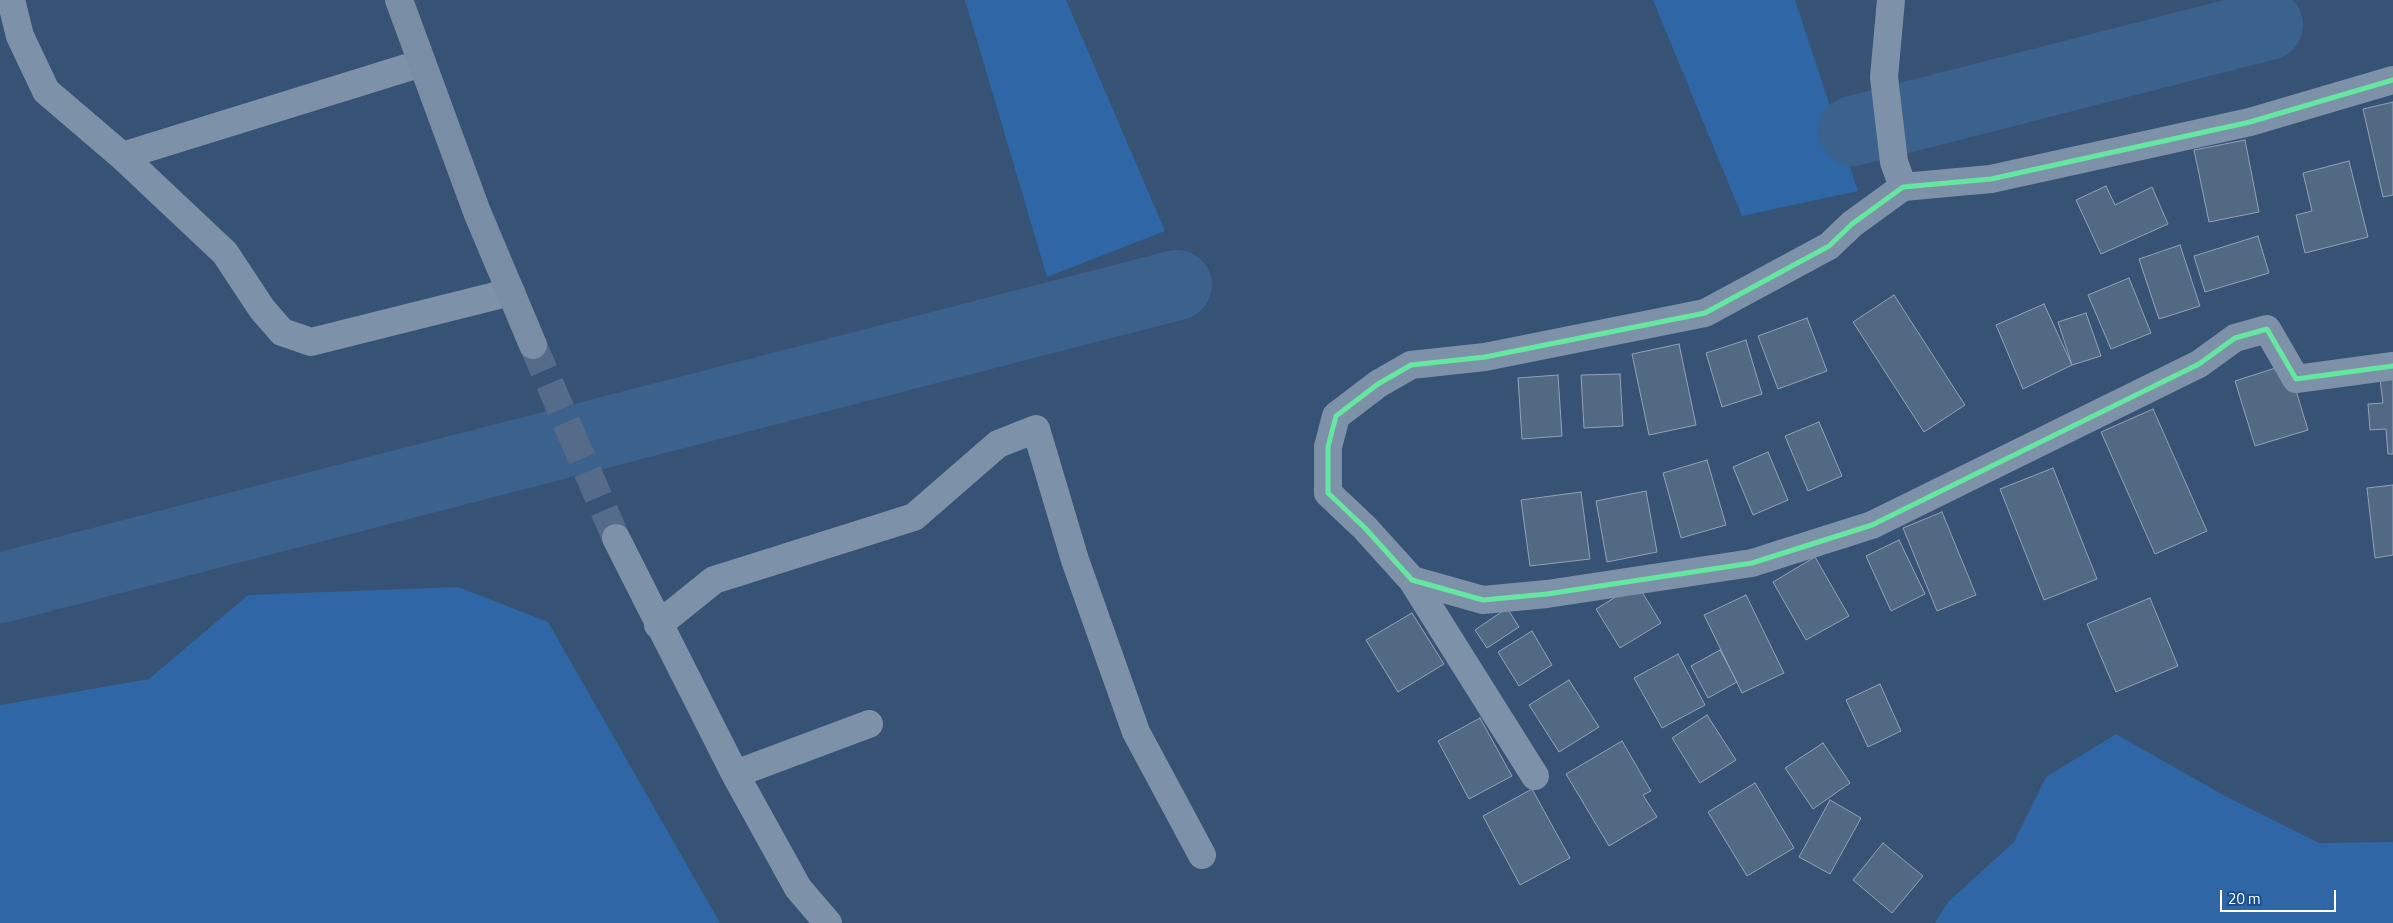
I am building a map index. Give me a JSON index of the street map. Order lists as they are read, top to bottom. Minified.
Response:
{"scale_bar":"20 m"}
